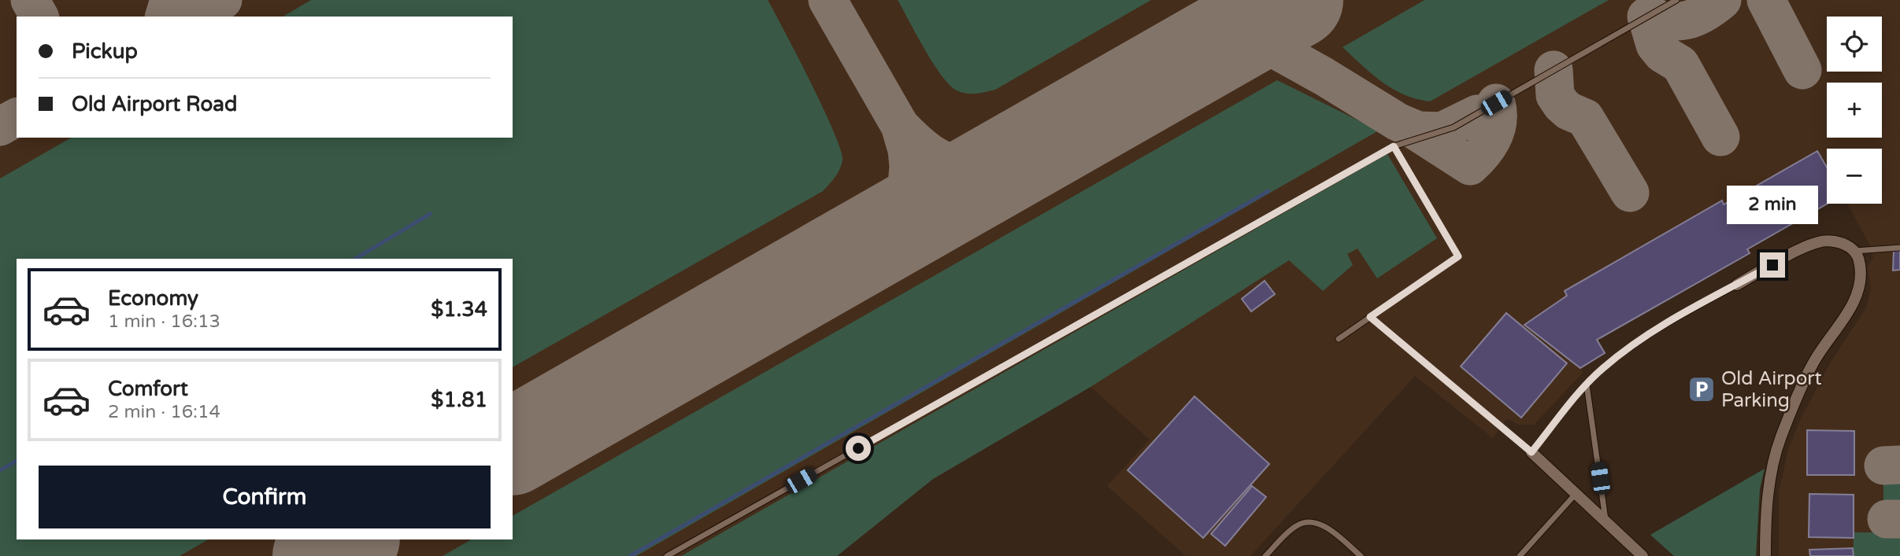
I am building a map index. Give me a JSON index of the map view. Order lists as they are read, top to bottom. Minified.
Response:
{"places":{"parking":["Old Airport Parking"]},"page":{"map_buttons":["+","−"],"banner":["Pickup","Old Airport Road"],"bubble":"2 min","list":[{"name":"Economy","note":"1 min · 16:13","value":"$1.34"},{"name":"Comfort","note":"2 min · 16:14","value":"$1.81"}],"buttons":"Confirm"}}
